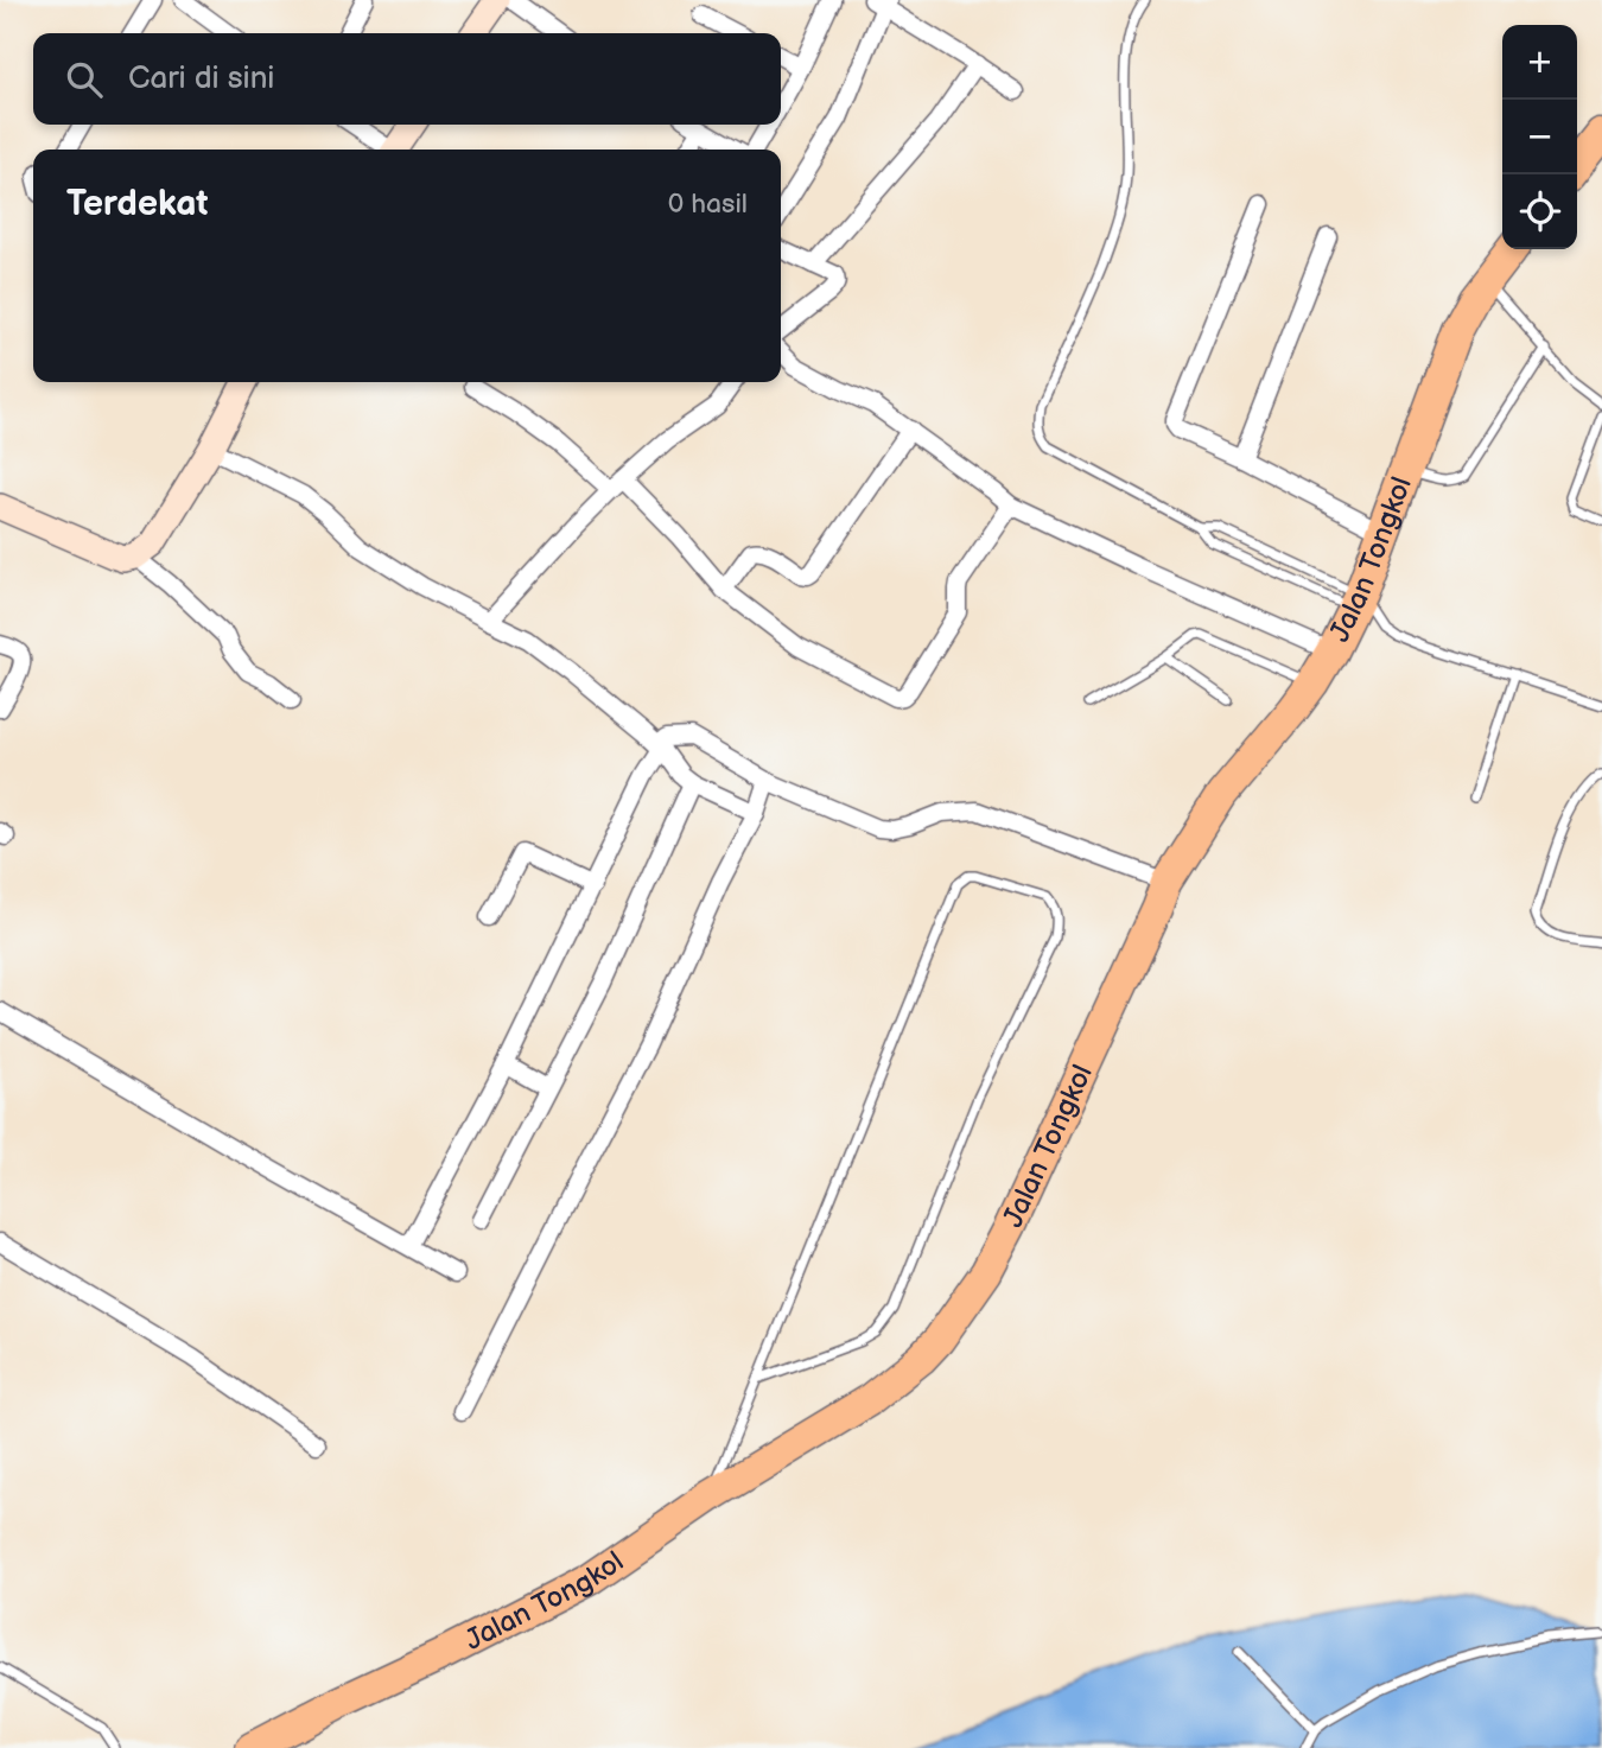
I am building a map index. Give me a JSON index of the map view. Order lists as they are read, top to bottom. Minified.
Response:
{"streets":{"highway":["Jalan Tongkol"]},"page":{"map_buttons":["+","−"],"search":"Cari di sini","heading":["Terdekat","0 hasil"]}}
